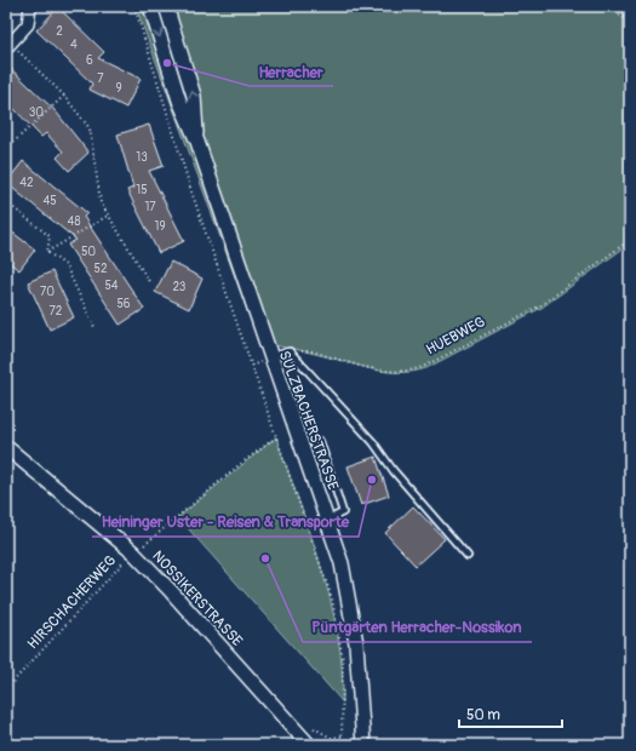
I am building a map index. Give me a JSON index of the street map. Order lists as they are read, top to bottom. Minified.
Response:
{"streets":{"street":["SULZBACHERSTRASSE","NOSSIKERSTRASSE"],"path":["HUEBWEG","HIRSCHACHERWEG"]},"crossings":[["NOSSIKERSTRASSE","HIRSCHACHERWEG"]],"places":["Herracher","Heininger Uster - Reisen & Transporte","Püntgärten Herracher-Nossikon"],"house_numbers":["2","4","6","7","9","30","13","42","15","45","17","48","19","50","52","54","23","70","56","72"],"scale_bar":"50 m"}
